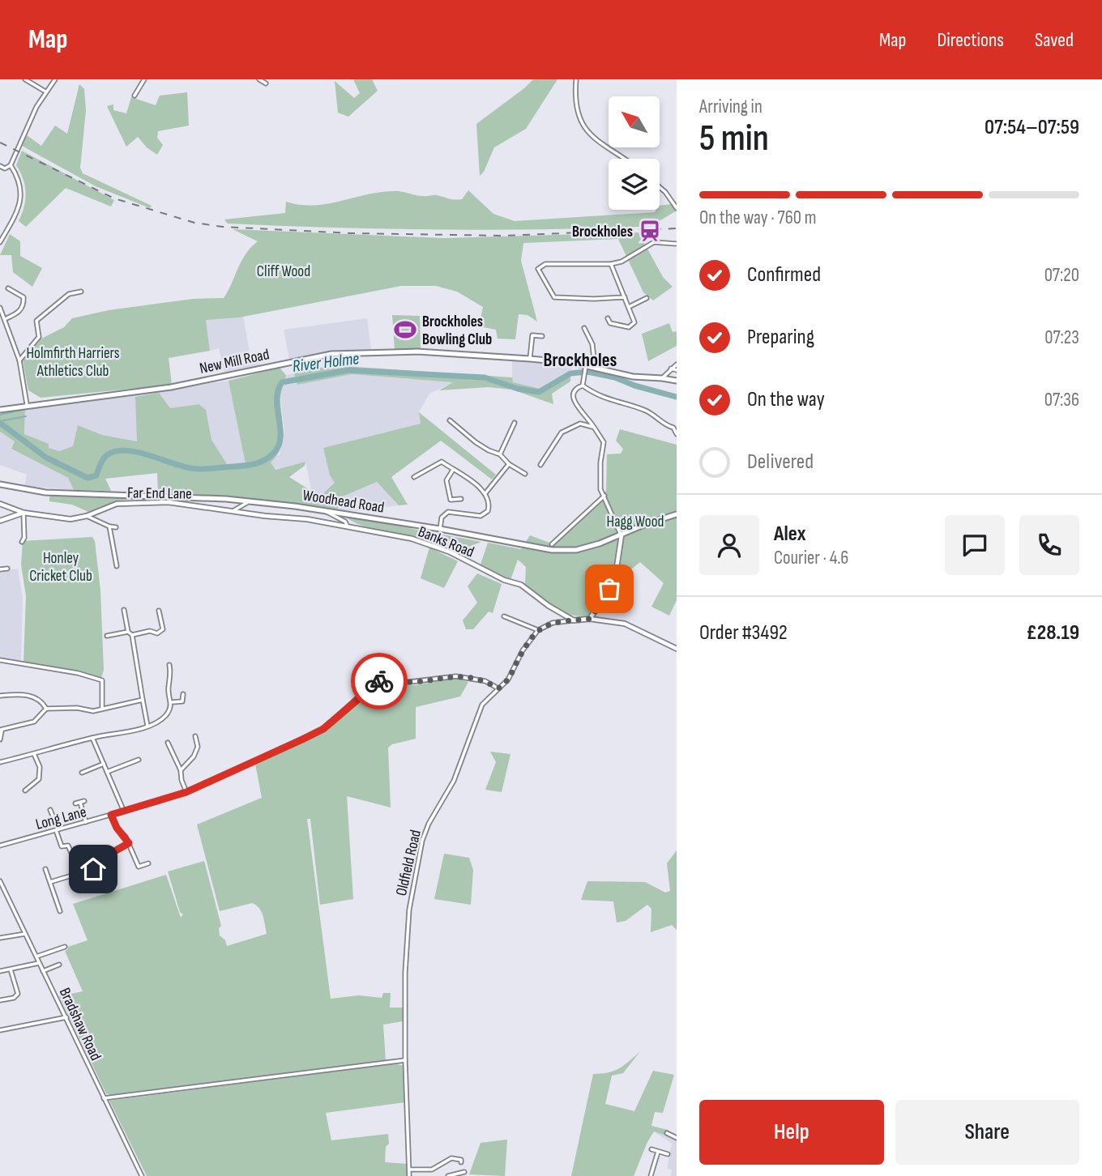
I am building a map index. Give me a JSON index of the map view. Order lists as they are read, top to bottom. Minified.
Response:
{"streets":{"main road":["New Mill Road","Woodhead Road"],"street":["Far End Lane","Banks Road","Long Lane","Oldfield Road","Bradshaw Road"]},"crossings":[["Far End Lane","Banks Road"],["Long Lane","Oldfield Road"]],"districts":["Brockholes"],"water":["River Holme"],"parks":["Cliff Wood","Holmfirth Harriers Athletics Club","Hagg Wood","Honley Cricket Club"],"places":{"station":["Brockholes"],"sports":["Brockholes Bowling Club"]},"north":"top left","page":{"header":"Map","nav":["Map","Directions","Saved"],"heading":["5 min","Arriving in","07:54–07:59"],"panel":["Alex","Courier · 4.6","Order #3492","£28.19"],"bar":"On the way · 760 m","list":[["Confirmed","07:20"],["Preparing","07:23"],["On the way","07:36"],"Delivered"],"buttons":["Help","Share"]}}
